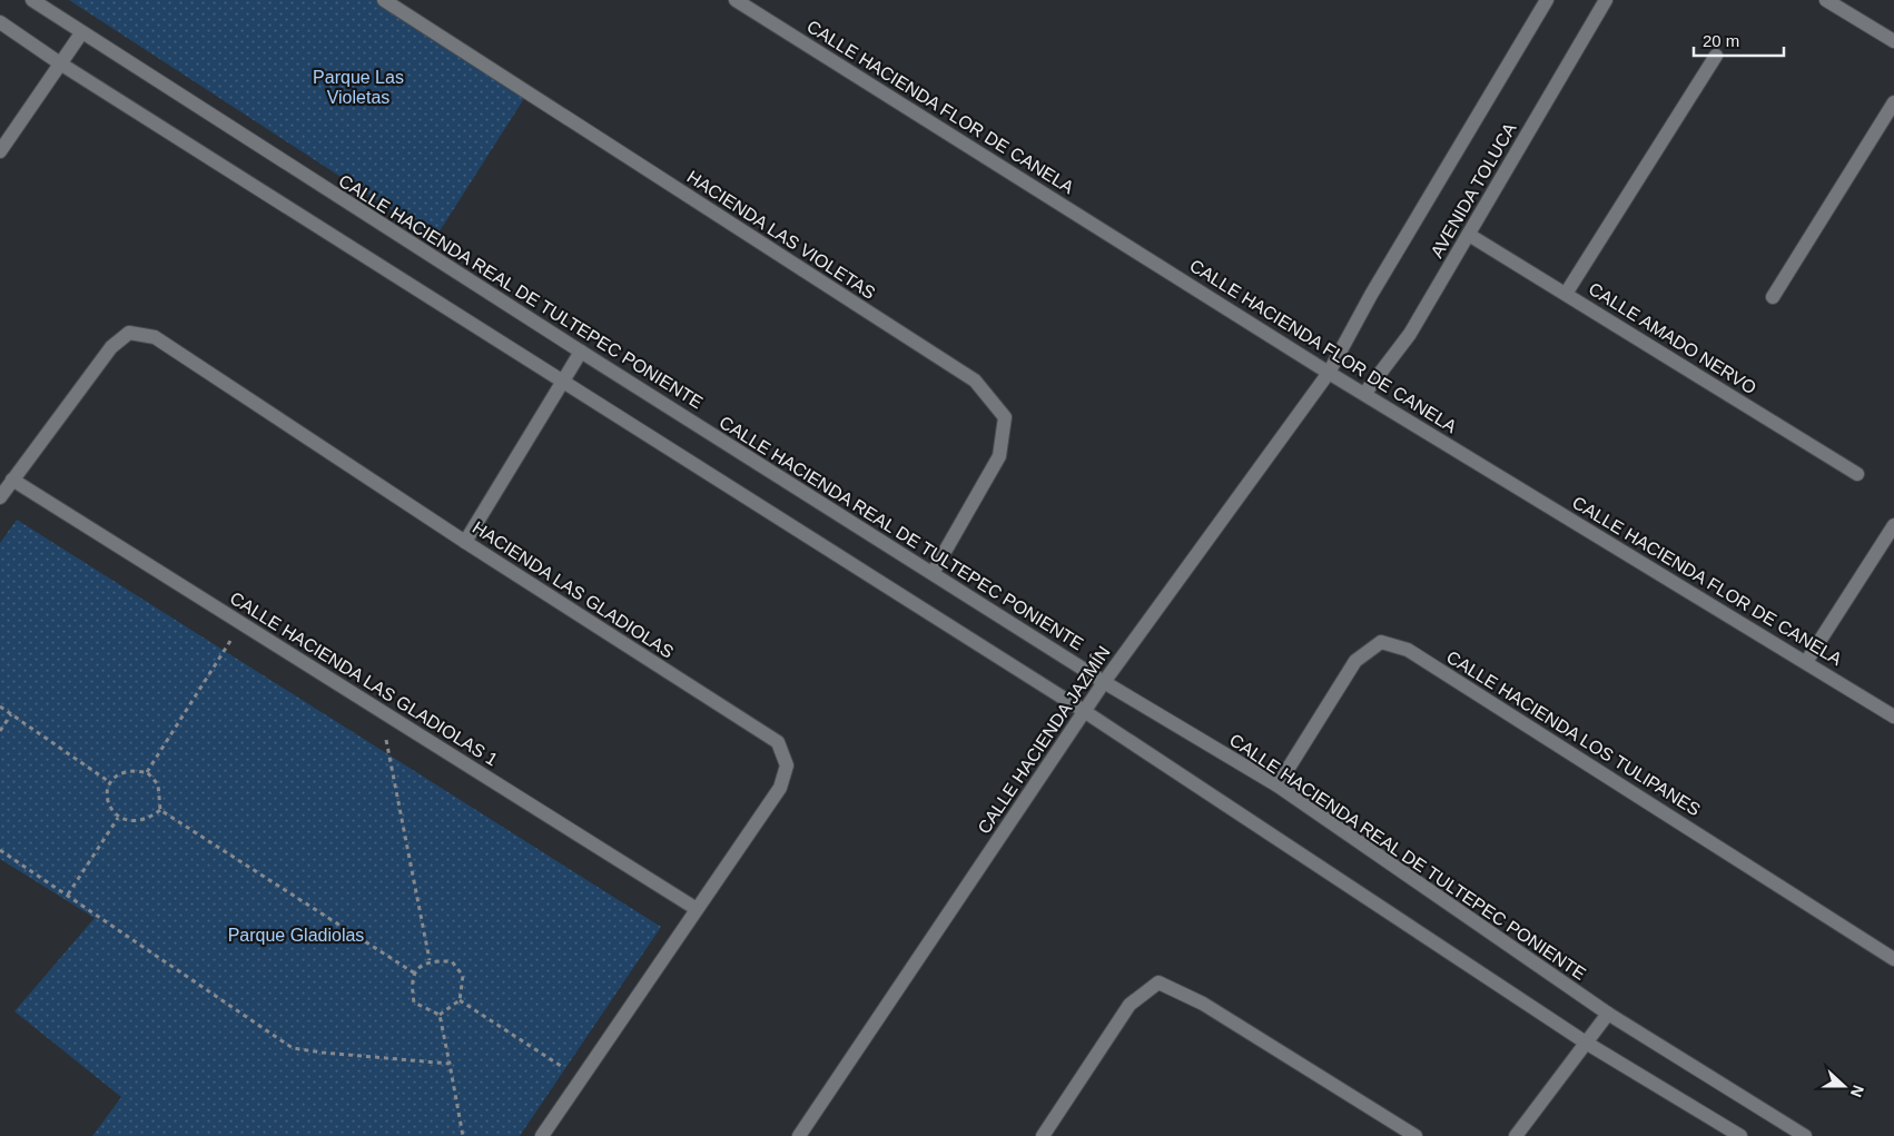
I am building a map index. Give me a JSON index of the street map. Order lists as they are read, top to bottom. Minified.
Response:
{"streets":{"street":["CALLE HACIENDA FLOR DE CANELA","AVENIDA TOLUCA","HACIENDA LAS VIOLETAS","CALLE HACIENDA REAL DE TULTEPEC PONIENTE","CALLE AMADO NERVO","HACIENDA LAS GLADIOLAS","CALLE HACIENDA LAS GLADIOLAS 1","CALLE HACIENDA LOS TULIPANES","CALLE HACIENDA JAZMÍN"]},"crossings":[["CALLE HACIENDA FLOR DE CANELA","AVENIDA TOLUCA"],["CALLE HACIENDA FLOR DE CANELA","CALLE HACIENDA JAZMÍN"],["AVENIDA TOLUCA","CALLE AMADO NERVO"],["AVENIDA TOLUCA","CALLE HACIENDA JAZMÍN"],["HACIENDA LAS VIOLETAS","CALLE HACIENDA REAL DE TULTEPEC PONIENTE"],["CALLE HACIENDA REAL DE TULTEPEC PONIENTE","CALLE HACIENDA LOS TULIPANES"],["CALLE HACIENDA REAL DE TULTEPEC PONIENTE","CALLE HACIENDA JAZMÍN"],["HACIENDA LAS GLADIOLAS","CALLE HACIENDA LAS GLADIOLAS 1"]],"parks":["Parque Las Violetas","Parque Gladiolas"],"scale_bar":"20 m","north":"right"}
